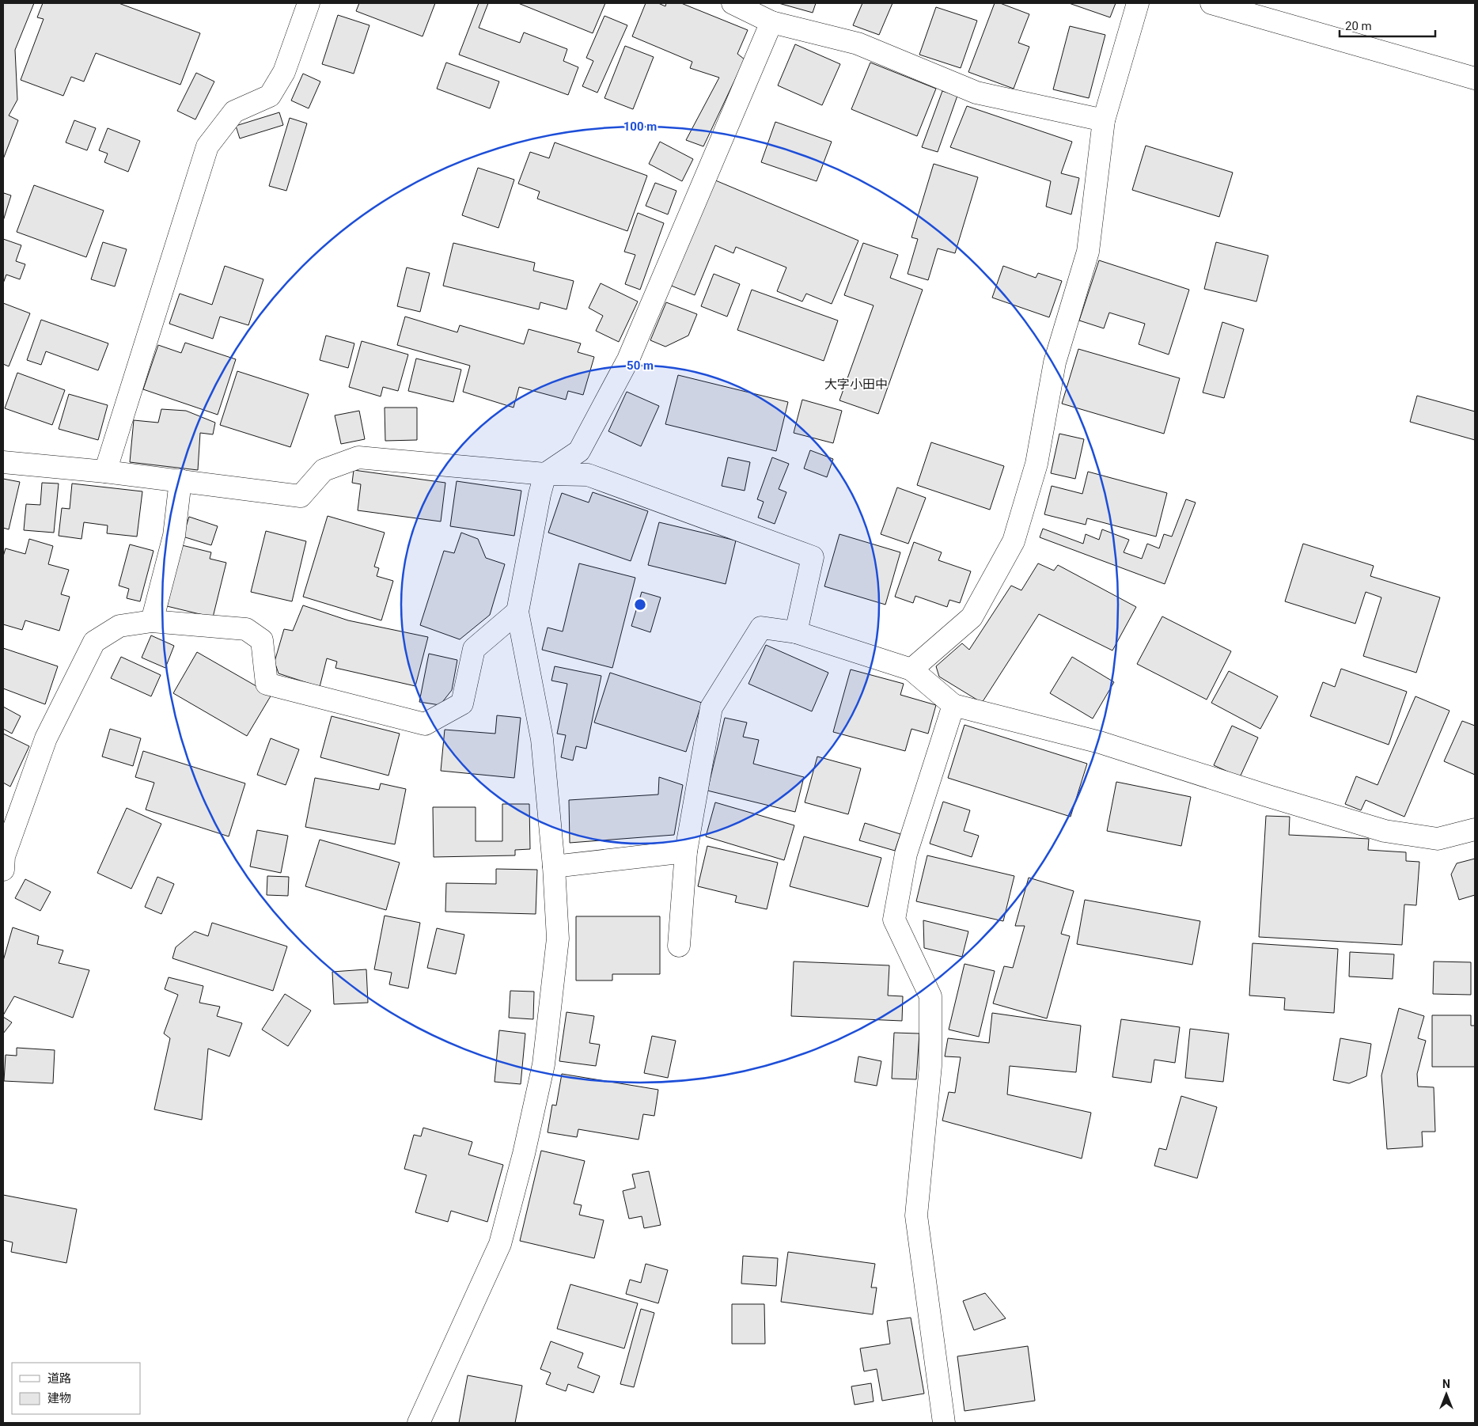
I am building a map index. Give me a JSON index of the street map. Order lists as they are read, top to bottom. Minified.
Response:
{"districts":["大字小田中"],"legend":["道路","建物"],"scale_bar":"20 m","north":"top","rings":["100 m","50 m"]}
